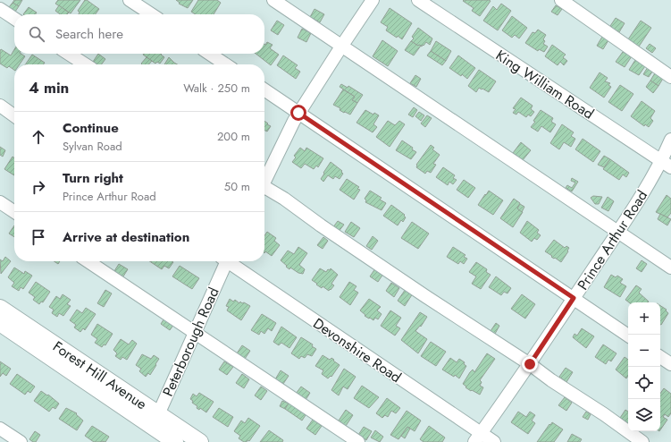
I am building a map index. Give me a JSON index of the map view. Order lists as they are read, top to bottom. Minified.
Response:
{"streets":{"main road":["Forest Hill Avenue"],"street":["King William Road","Prince Arthur Road","Peterborough Road","Devonshire Road"]},"crossings":[["King William Road","Prince Arthur Road"],["Prince Arthur Road","Devonshire Road"],["Peterborough Road","Forest Hill Avenue"]],"page":{"search":"Search here","heading":["4 min","Walk · 250 m"],"list":[["Continue","Sylvan Road","200 m"],["Turn right","Prince Arthur Road","50 m"],"Arrive at destination"],"map_buttons":["+","−"]}}
